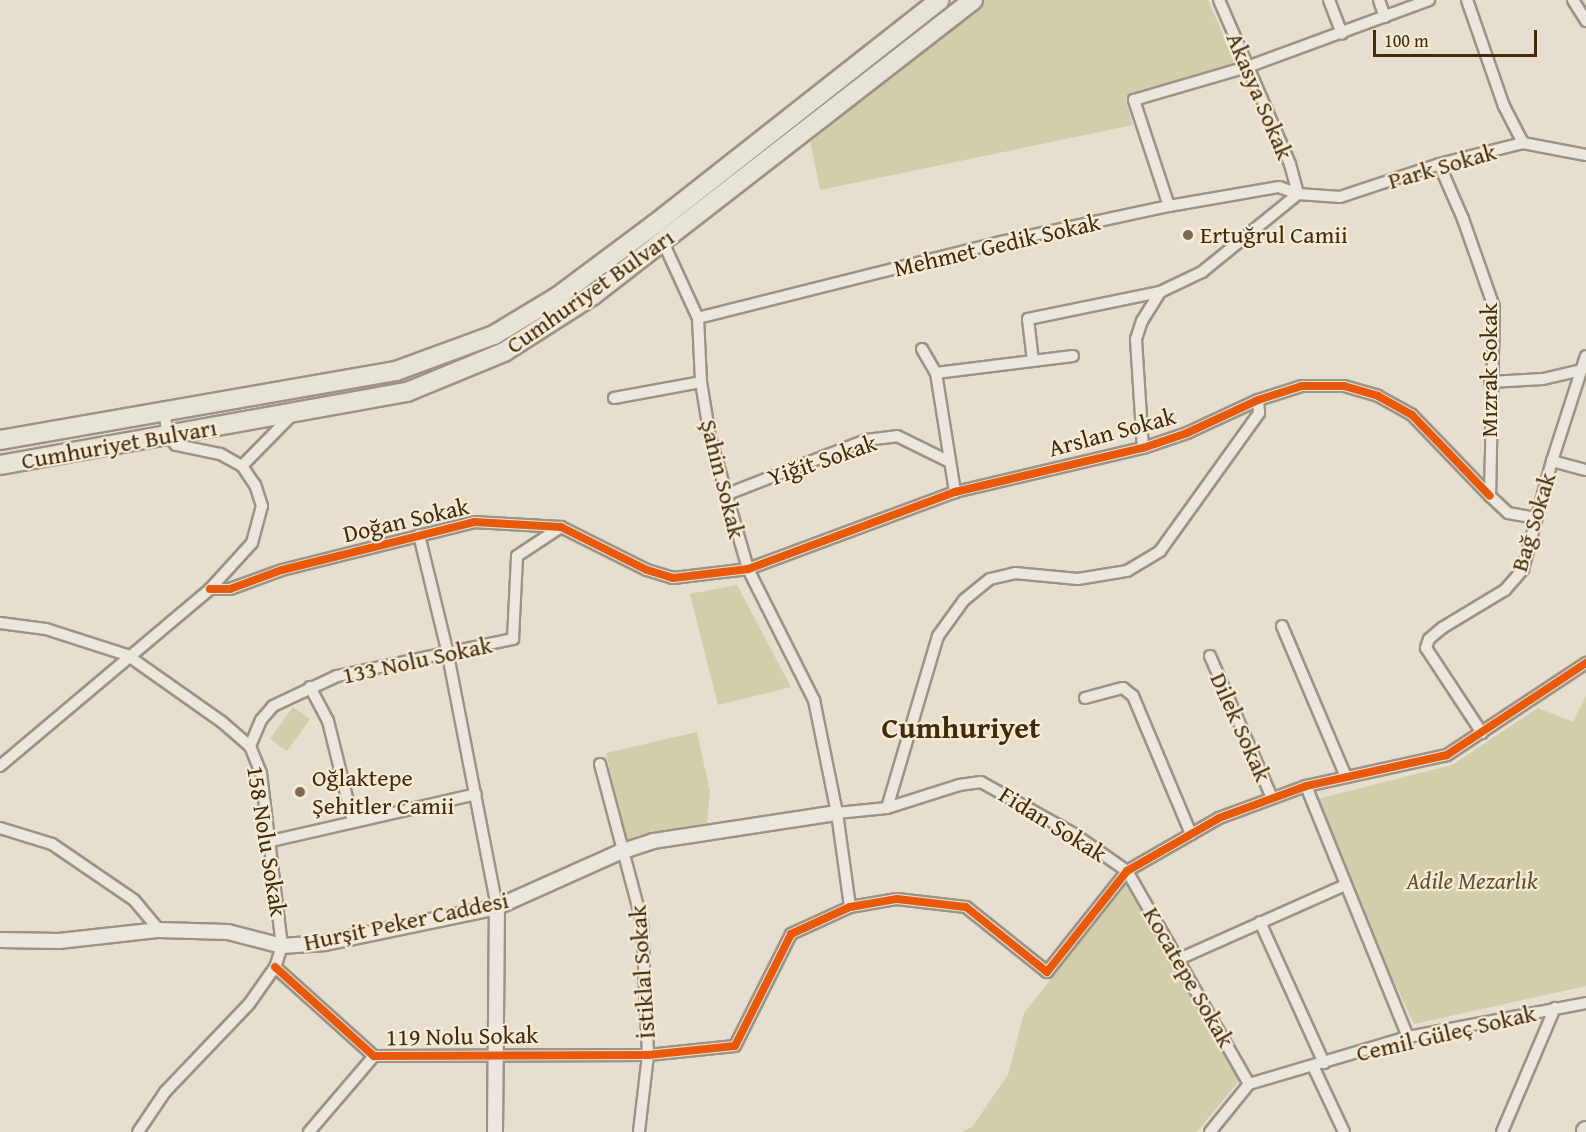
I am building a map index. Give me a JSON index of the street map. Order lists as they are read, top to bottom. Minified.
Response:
{"streets":{"main road":["Cumhuriyet Bulvarı"],"street":["Akasya Sokak","Park Sokak","Mehmet Gedik Sokak","Mızrak Sokak","Arslan Sokak","Yiğit Sokak","Şahin Sokak","Doğan Sokak","Bağ Sokak","133 Nolu Sokak","Dilek Sokak","Fidan Sokak","158 Nolu Sokak","Hurşit Peker Caddesi","İstiklal Sokak","Kocatepe Sokak","Cemil Güleç Sokak","119 Nolu Sokak"]},"crossings":[["Akasya Sokak","Park Sokak"],["Akasya Sokak","Mehmet Gedik Sokak"],["Park Sokak","Mehmet Gedik Sokak"],["Park Sokak","Mızrak Sokak"],["Mehmet Gedik Sokak","Şahin Sokak"],["Cumhuriyet Bulvarı","Şahin Sokak"],["Mızrak Sokak","Arslan Sokak"],["Arslan Sokak","Şahin Sokak"],["Arslan Sokak","Doğan Sokak"],["Yiğit Sokak","Şahin Sokak"],["Şahin Sokak","Doğan Sokak"],["Şahin Sokak","Fidan Sokak"],["Şahin Sokak","Hurşit Peker Caddesi"],["Şahin Sokak","119 Nolu Sokak"],["Doğan Sokak","133 Nolu Sokak"],["133 Nolu Sokak","158 Nolu Sokak"],["Fidan Sokak","Hurşit Peker Caddesi"],["Fidan Sokak","Kocatepe Sokak"],["158 Nolu Sokak","Hurşit Peker Caddesi"],["Hurşit Peker Caddesi","İstiklal Sokak"],["İstiklal Sokak","119 Nolu Sokak"],["Kocatepe Sokak","Cemil Güleç Sokak"]],"districts":["Cumhuriyet"],"parks":["Adile Mezarlık"],"places":["Ertuğrul Camii","Oğlaktepe Şehitler Camii"],"scale_bar":"100 m"}
